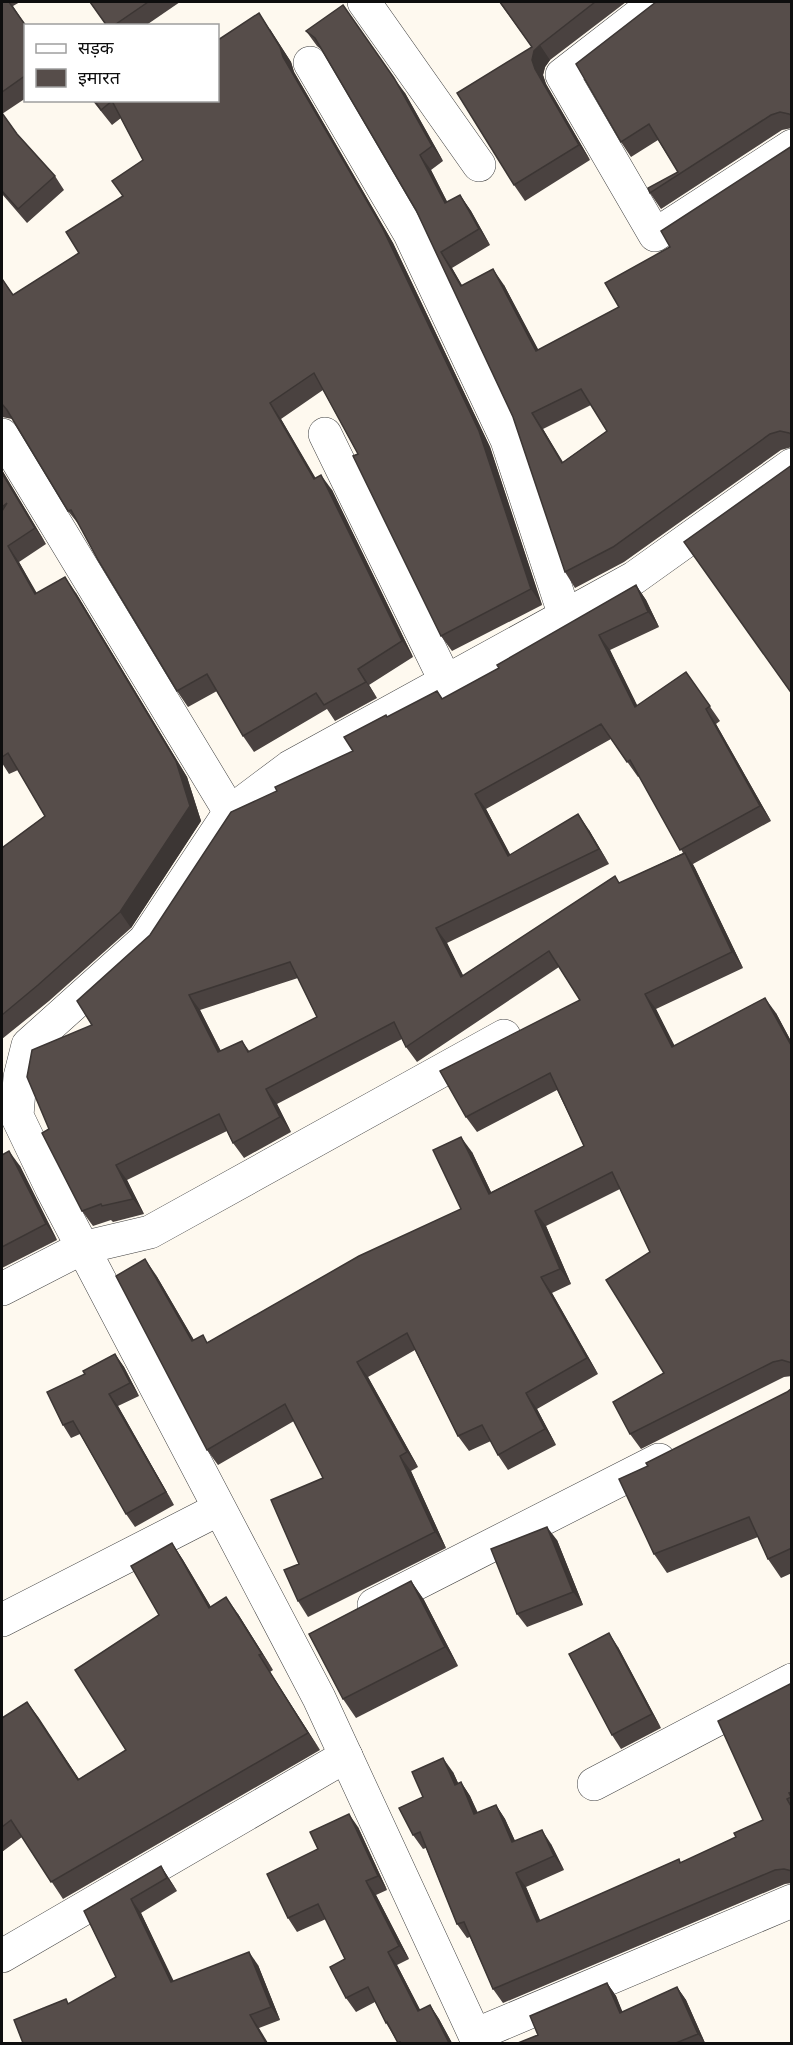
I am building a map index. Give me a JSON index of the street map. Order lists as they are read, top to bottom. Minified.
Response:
{"legend":["सड़क","इमारत"]}
